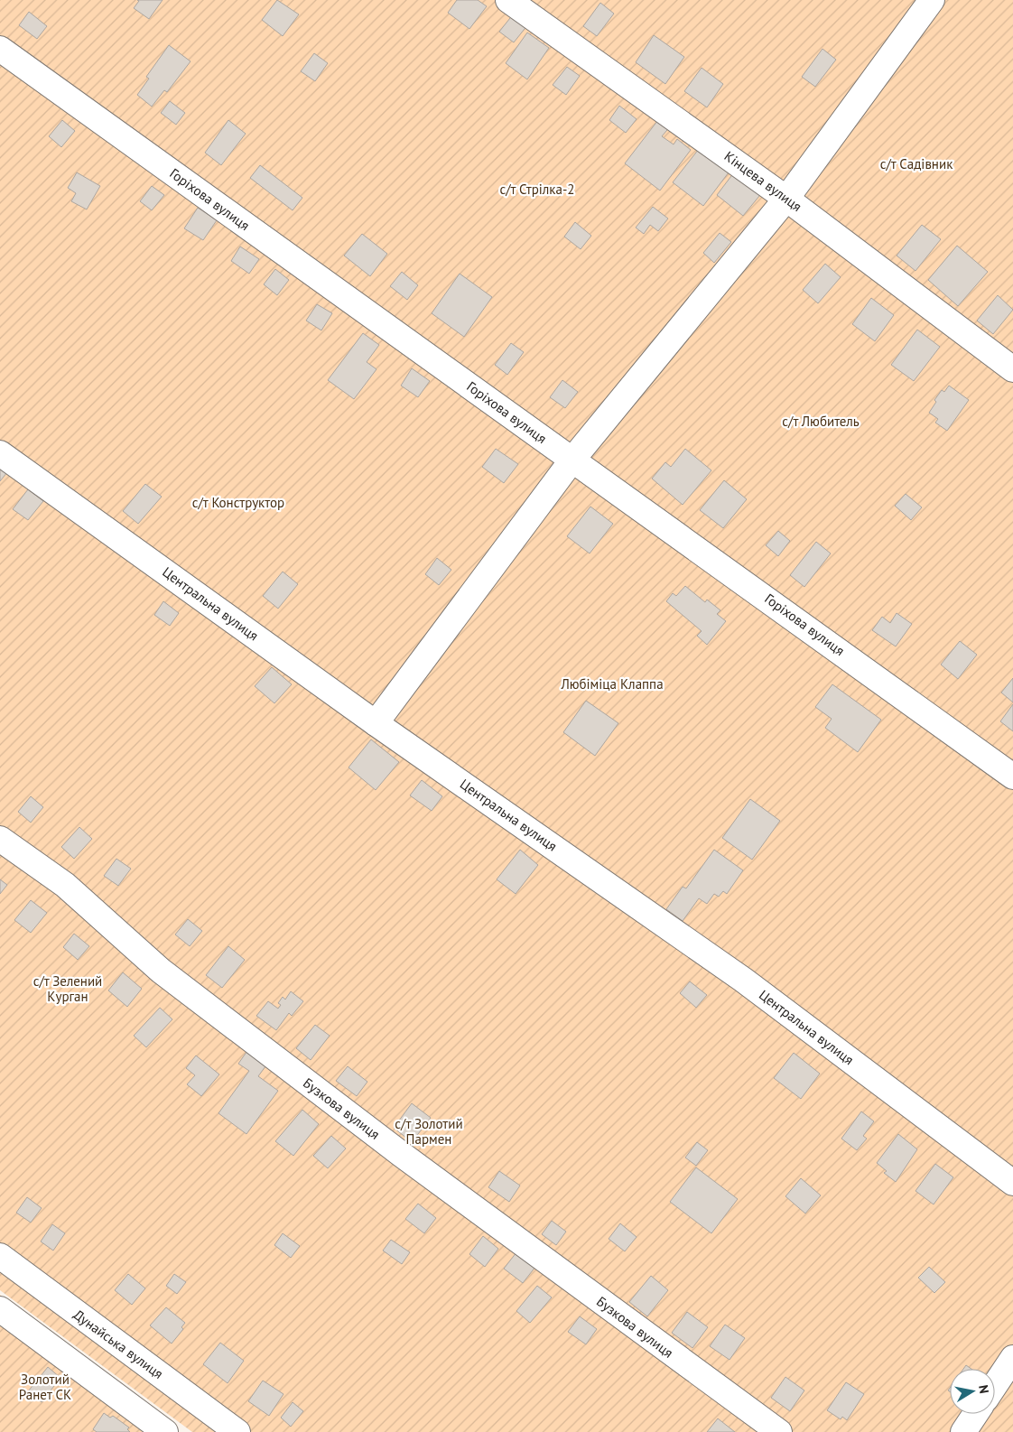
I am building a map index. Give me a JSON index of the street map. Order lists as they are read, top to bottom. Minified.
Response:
{"streets":{"street":["Кінцева вулиця","Горіхова вулиця","Центральна вулиця","Бузкова вулиця","Дунайська вулиця"]},"parks":["с/т Садівник","с/т Стрілка-2","с/т Любитель","с/т Конструктор","Любіміца Клаппа","с/т Зелений Курган","с/т Золотий Пармен","Золотий Ранет СК"],"north":"right"}
